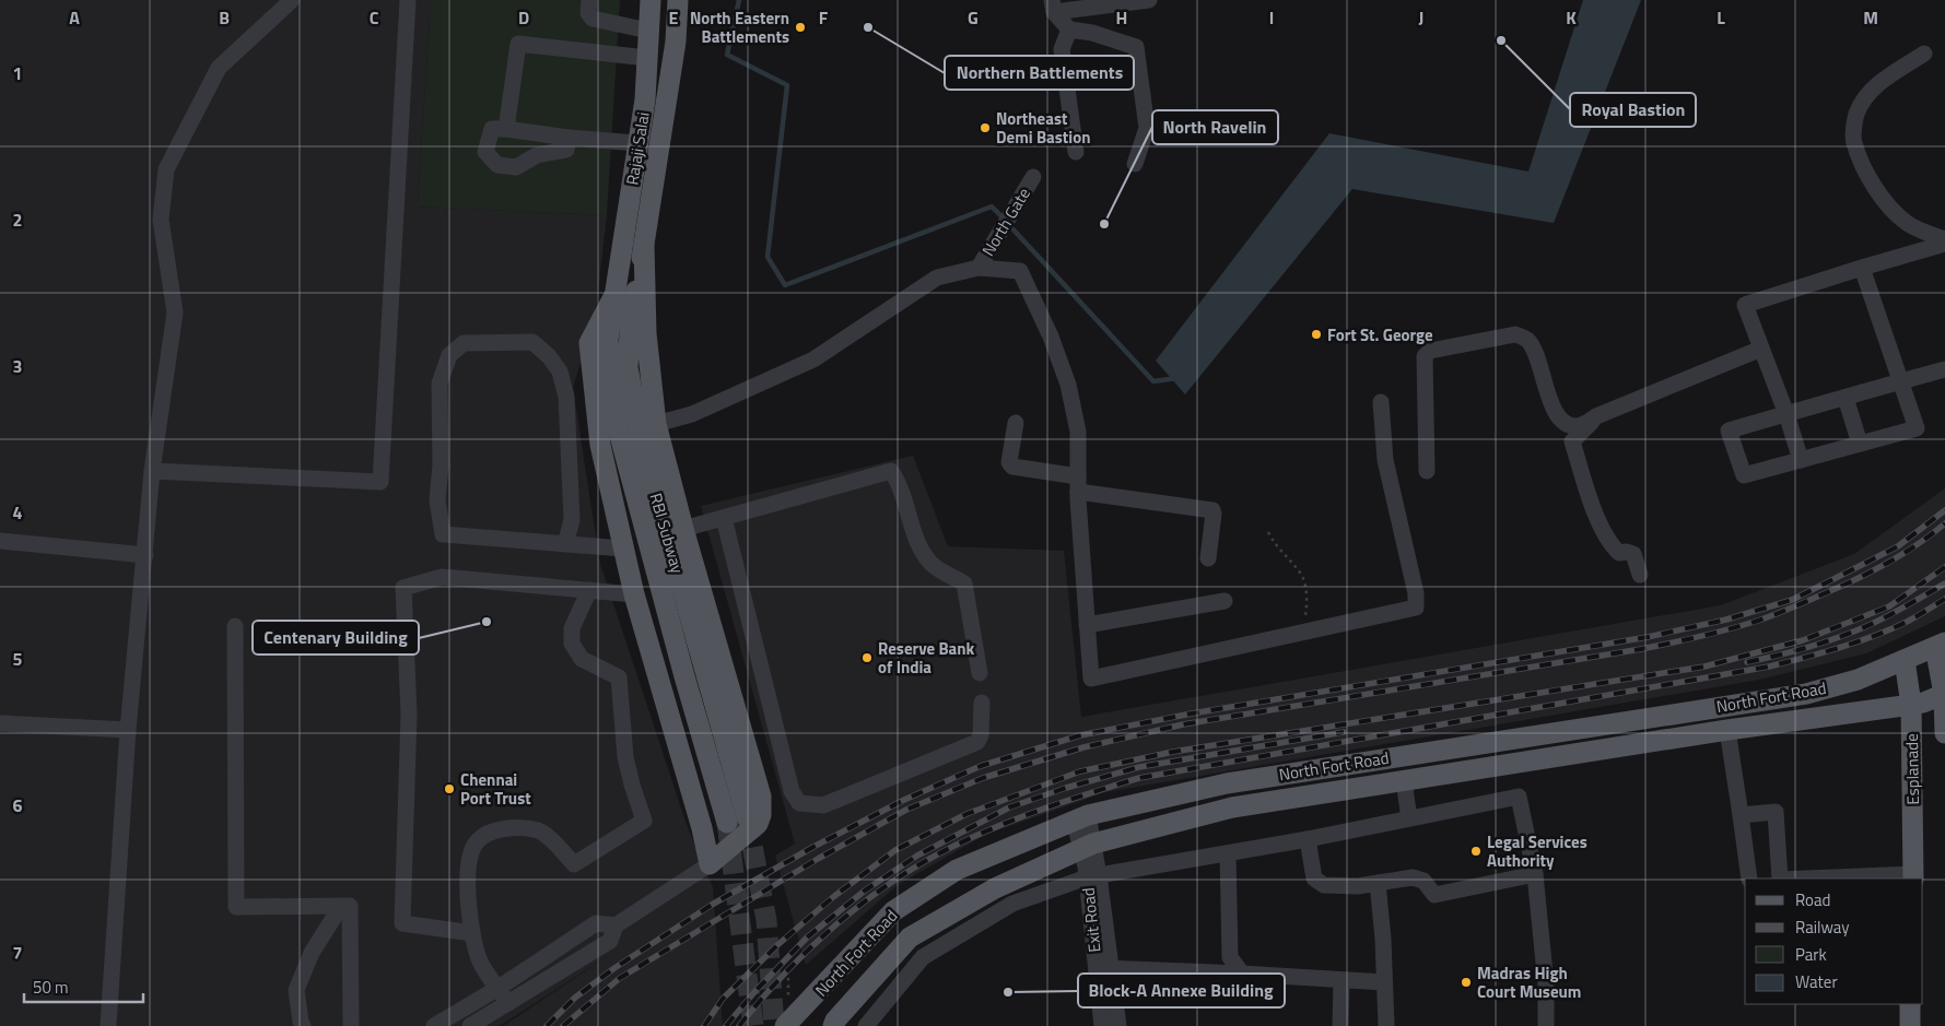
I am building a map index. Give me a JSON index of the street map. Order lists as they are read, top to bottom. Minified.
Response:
{"streets":{"main road":["Rajaji Salai","RBI Subway","North Fort Road","Esplanade"],"street":["North Gate","Exit Road"]},"crossings":[["Rajaji Salai","RBI Subway"],["North Fort Road","Esplanade"],["North Fort Road","Exit Road"]],"places":["North Eastern Battlements","Northern Battlements","Royal Bastion","Northeast Demi Bastion","North Ravelin","Fort St. George","Centenary Building","Reserve Bank of India","Chennai Port Trust","Legal Services Authority","Madras High Court Museum","Block-A Annexe Building"],"legend":["Road","Railway","Park","Water"],"scale_bar":"50 m","grid":{"columns":["A","B","C","D","E","F","G","H","I","J","K","L","M"],"rows":["1","2","3","4","5","6","7"]}}
